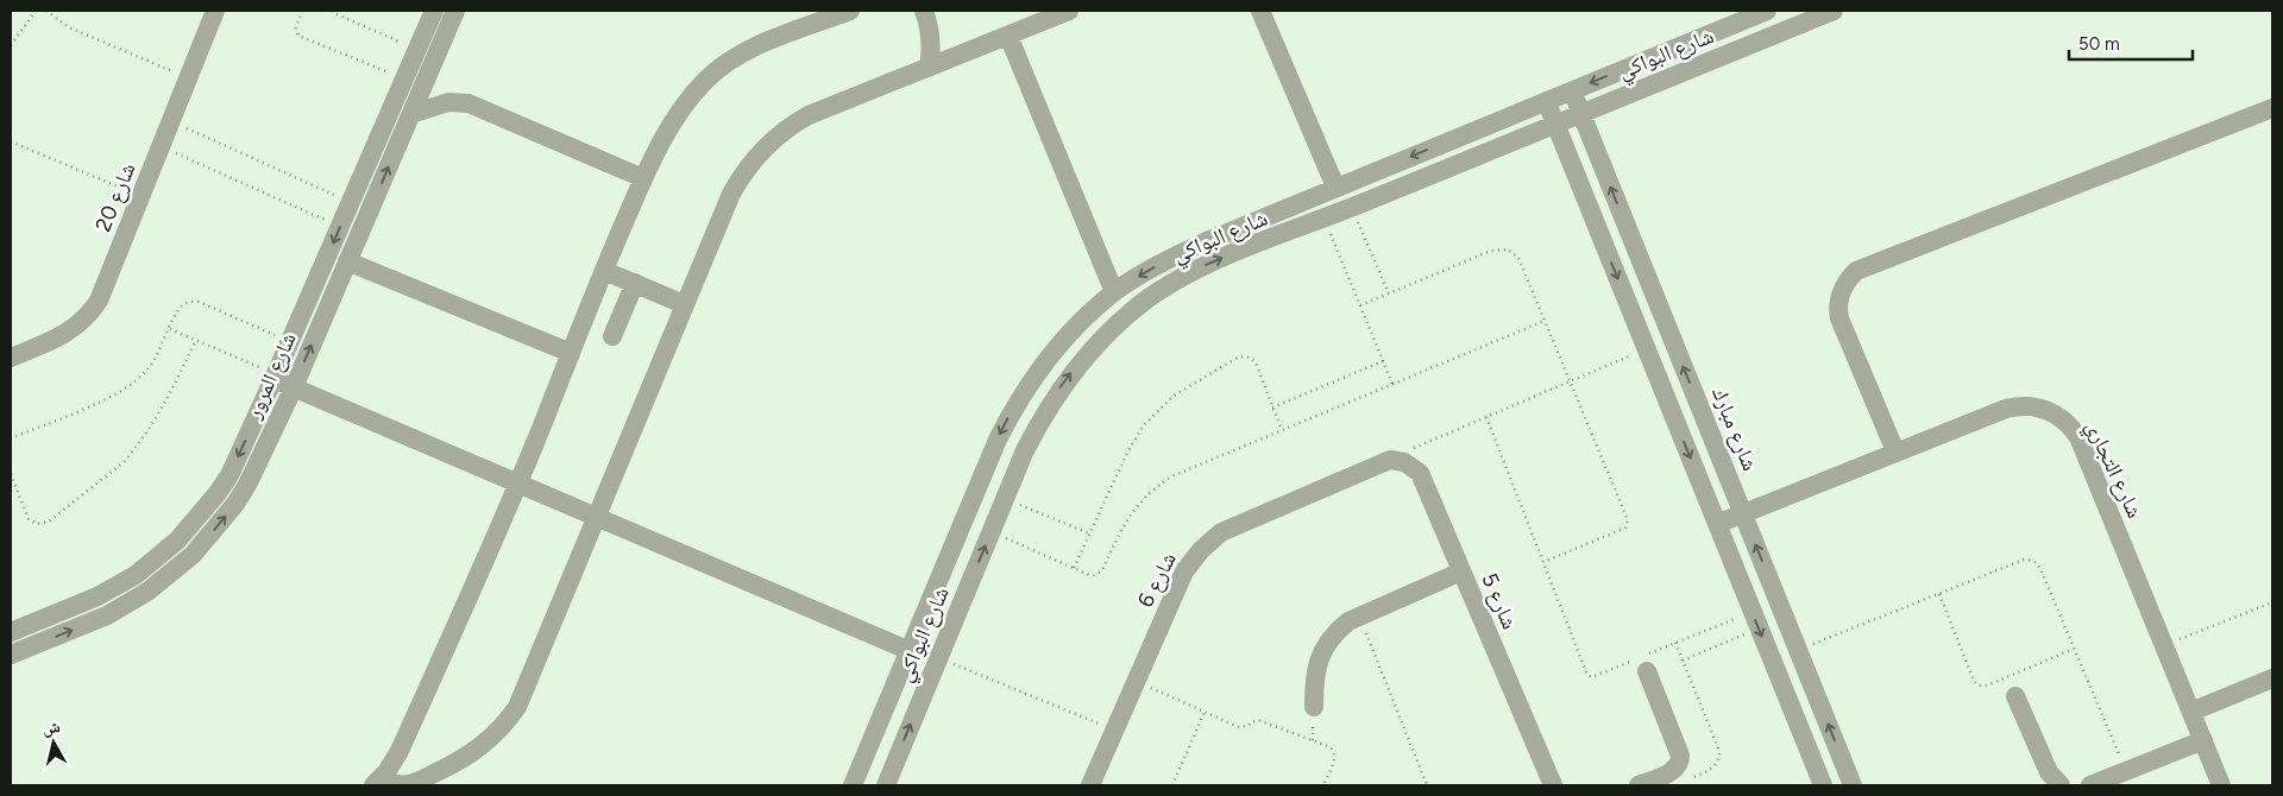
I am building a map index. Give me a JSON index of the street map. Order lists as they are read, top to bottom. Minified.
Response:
{"streets":{"street":["شارع البواكي","شارع 20","شارع المرور","شارع مبارك","شارع التجاري","شارع 6","شارع 5"]},"crossings":[["شارع البواكي","شارع مبارك"],["شارع مبارك","شارع التجاري"],["شارع 6","شارع 5"]],"scale_bar":"50 m","north":"top"}
